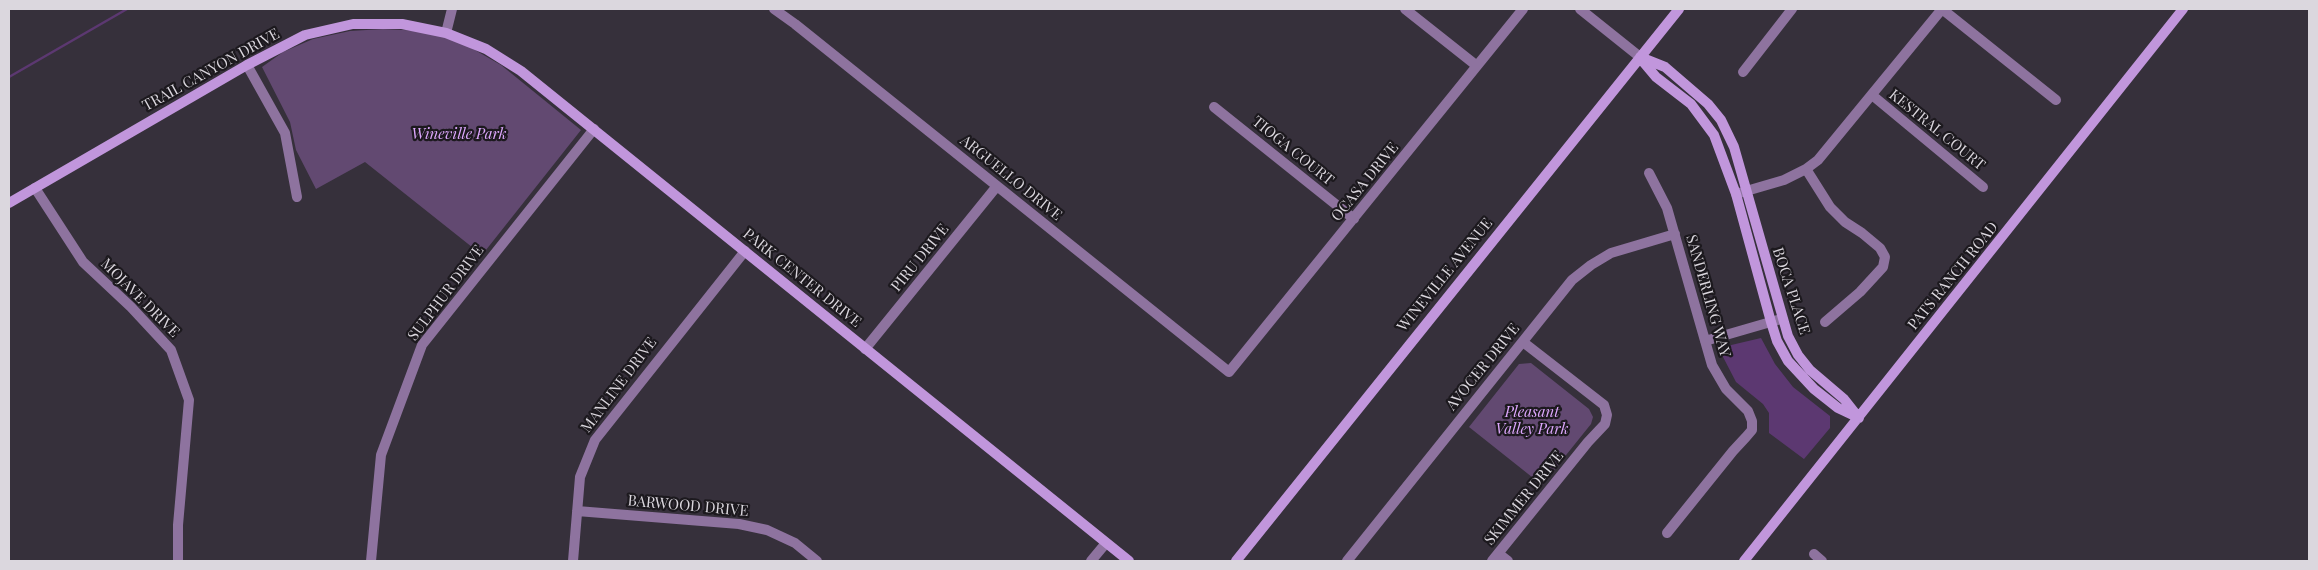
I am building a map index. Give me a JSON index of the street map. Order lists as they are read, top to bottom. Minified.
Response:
{"streets":{"street":["TRAIL CANYON DRIVE","KESTRAL COURT","TIOGA COURT","ARGUELLO DRIVE","OCASA DRIVE","PIRU DRIVE","WINEVILLE AVENUE","PATS RANCH ROAD","PARK CENTER DRIVE","BOCA PLACE","SULPHUR DRIVE","SANDERLING WAY","MOJAVE DRIVE","AVOCER DRIVE","MANLINE DRIVE","SKIMMER DRIVE","BARWOOD DRIVE"]},"crossings":[["TRAIL CANYON DRIVE","PARK CENTER DRIVE"],["TRAIL CANYON DRIVE","MOJAVE DRIVE"],["TIOGA COURT","OCASA DRIVE"],["ARGUELLO DRIVE","OCASA DRIVE"],["ARGUELLO DRIVE","PIRU DRIVE"],["PIRU DRIVE","PARK CENTER DRIVE"],["WINEVILLE AVENUE","BOCA PLACE"],["PATS RANCH ROAD","BOCA PLACE"],["PARK CENTER DRIVE","SULPHUR DRIVE"],["PARK CENTER DRIVE","MANLINE DRIVE"],["SANDERLING WAY","AVOCER DRIVE"],["AVOCER DRIVE","SKIMMER DRIVE"],["MANLINE DRIVE","BARWOOD DRIVE"]],"parks":["Wineville Park","Pleasant Valley Park"]}
